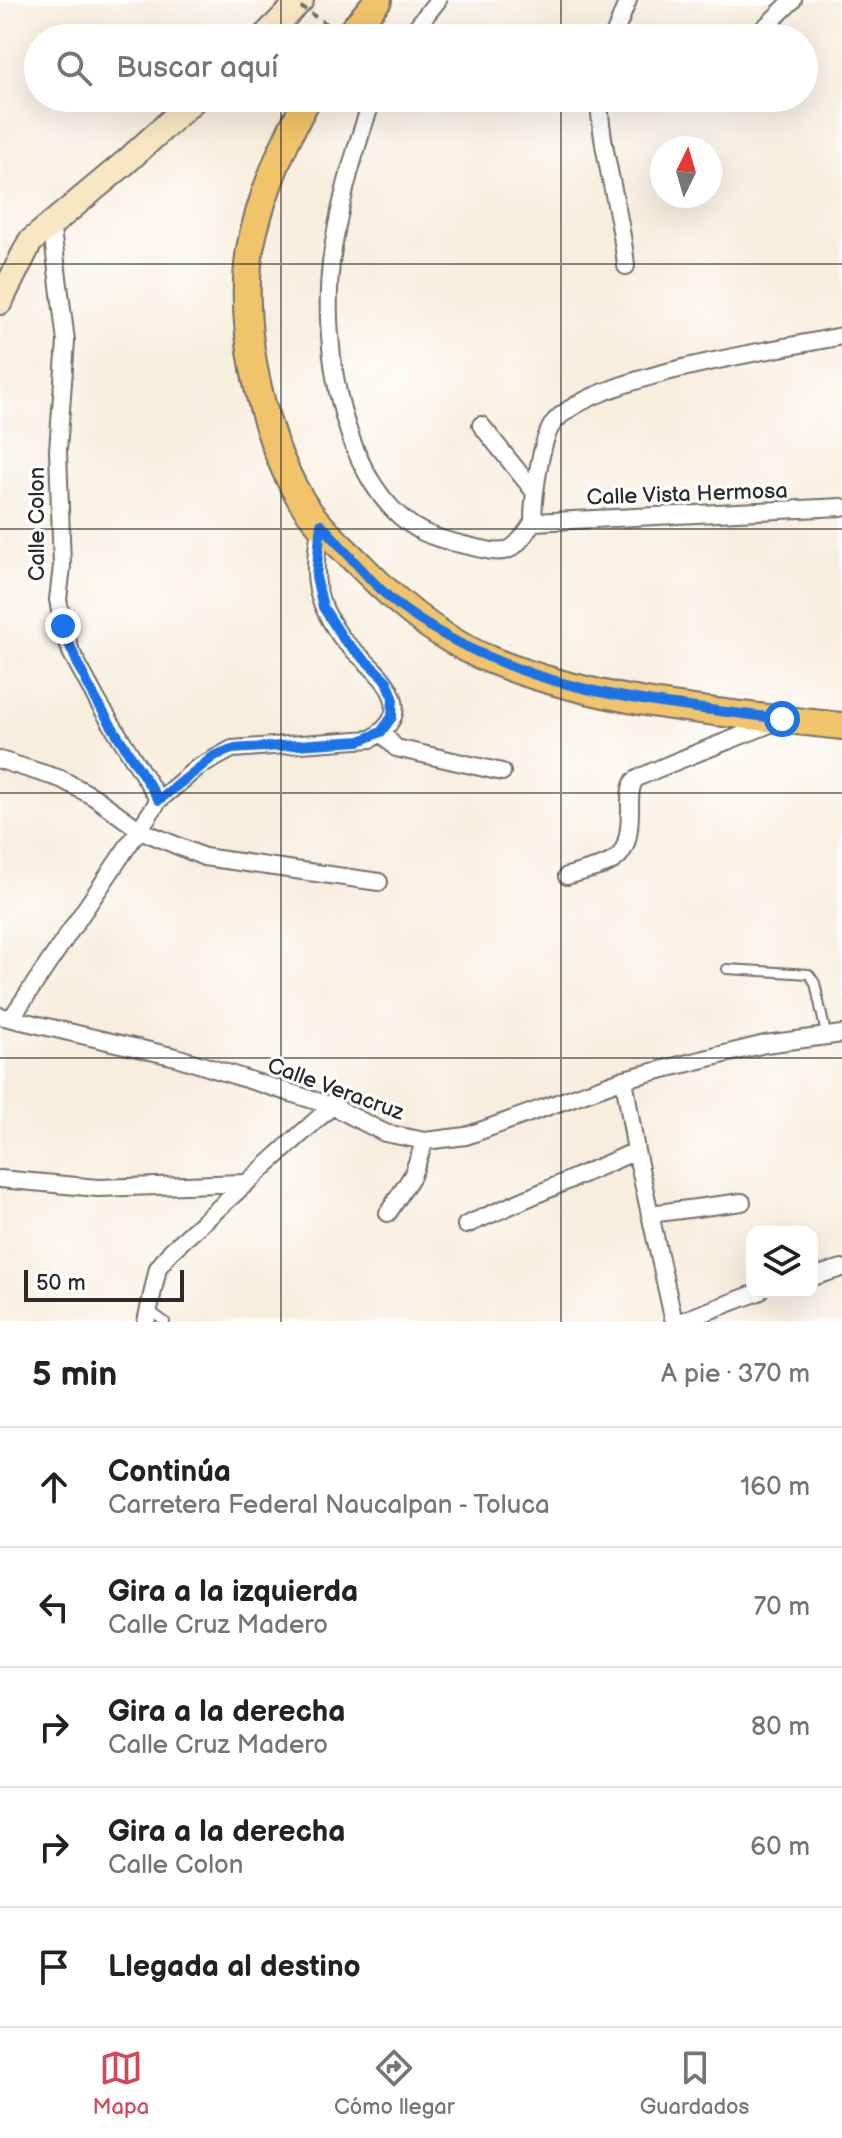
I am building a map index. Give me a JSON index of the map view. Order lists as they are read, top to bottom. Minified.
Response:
{"streets":{"street":["Calle Vista Hermosa","Calle Colon","Calle Veracruz"]},"scale_bar":"50 m","north":"top","page":{"search":"Buscar aquí","scale":"50 m","heading":["5 min","A pie · 370 m"],"list":[["Continúa","Carretera Federal Naucalpan - Toluca","160 m"],["Gira a la izquierda","Calle Cruz Madero","70 m"],["Gira a la derecha","Calle Cruz Madero","80 m"],["Gira a la derecha","Calle Colon","60 m"],"Llegada al destino"],"nav":["Mapa","Cómo llegar","Guardados"]}}
